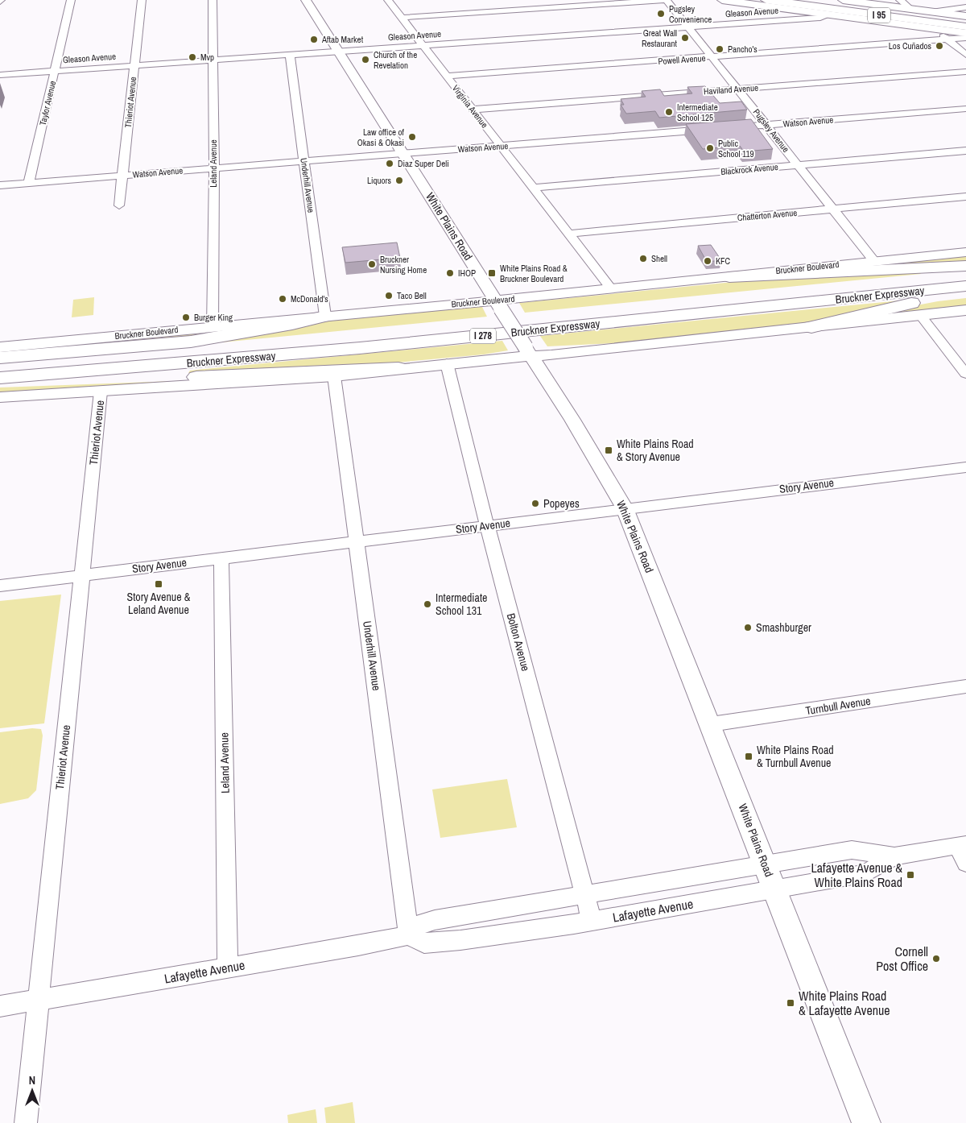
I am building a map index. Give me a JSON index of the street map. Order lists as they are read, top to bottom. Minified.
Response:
{"streets":{"highway":["I 95","Bruckner Expressway","I 278"],"main road":["White Plains Road","Bruckner Boulevard"],"street":["Gleason Avenue","Powell Avenue","Haviland Avenue","Thieriot Avenue","Taylor Avenue","Virginia Avenue","Watson Avenue","Pugsley Avenue","Leland Avenue","Blackrock Avenue","Underhill Avenue","Chatterton Avenue","Story Avenue","Bolton Avenue","Turnbull Avenue","Lafayette Avenue"]},"crossings":[["Gleason Avenue","Thieriot Avenue"],["Gleason Avenue","Taylor Avenue"],["Gleason Avenue","Virginia Avenue"],["Gleason Avenue","Pugsley Avenue"],["Gleason Avenue","Leland Avenue"],["Gleason Avenue","Underhill Avenue"],["Gleason Avenue","White Plains Road"],["Powell Avenue","Virginia Avenue"],["Powell Avenue","Pugsley Avenue"],["Haviland Avenue","Virginia Avenue"],["Haviland Avenue","Pugsley Avenue"],["Thieriot Avenue","Watson Avenue"],["Thieriot Avenue","Story Avenue"],["Thieriot Avenue","Lafayette Avenue"],["Taylor Avenue","Watson Avenue"],["Virginia Avenue","Watson Avenue"],["Virginia Avenue","Blackrock Avenue"],["Virginia Avenue","Chatterton Avenue"],["Virginia Avenue","Bruckner Boulevard"],["Watson Avenue","Pugsley Avenue"],["Watson Avenue","Leland Avenue"],["Watson Avenue","Underhill Avenue"],["Watson Avenue","White Plains Road"],["Pugsley Avenue","Blackrock Avenue"],["Pugsley Avenue","Chatterton Avenue"],["Pugsley Avenue","Bruckner Boulevard"],["Leland Avenue","Bruckner Boulevard"],["Leland Avenue","Story Avenue"],["Leland Avenue","Lafayette Avenue"],["Underhill Avenue","Bruckner Boulevard"],["Underhill Avenue","Story Avenue"],["Underhill Avenue","Lafayette Avenue"],["White Plains Road","Bruckner Boulevard"],["White Plains Road","Story Avenue"],["White Plains Road","Turnbull Avenue"],["White Plains Road","Lafayette Avenue"],["Story Avenue","Bolton Avenue"],["Bolton Avenue","Lafayette Avenue"]],"places":{"other":["Pugsley Convenience","Great Wall Restaurant","Aftab Market","Los Cuñados","Pancho's","Mvp","Church of the Revelation","Intermediate School 125","Law office of Okasi & Okasi","Public School 119","Diaz Super Deli","Liquors","Shell","KFC","Bruckner Nursing Home","IHOP","Taco Bell","McDonald's","Burger King","Popeyes","Intermediate School 131","Smashburger","Cornell Post Office"],"transit":["White Plains Road & Bruckner Boulevard","White Plains Road & Story Avenue","Story Avenue & Leland Avenue","White Plains Road & Turnbull Avenue","Lafayette Avenue & White Plains Road","White Plains Road & Lafayette Avenue"]},"north":"top"}
